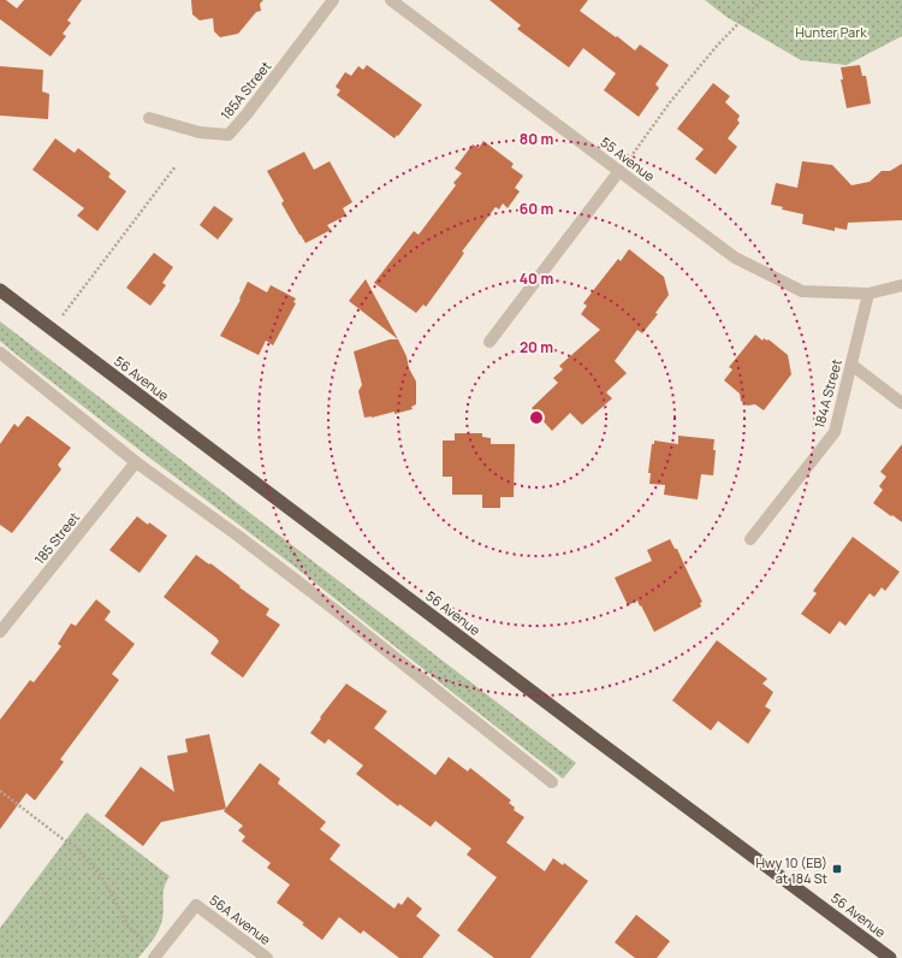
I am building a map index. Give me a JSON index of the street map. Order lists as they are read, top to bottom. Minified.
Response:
{"streets":{"highway":["56 Avenue"],"street":["185A Street","55 Avenue","184A Street","185 Street","56A Avenue"]},"crossings":[["55 Avenue","184A Street"]],"parks":["Hunter Park"],"places":{"transit":["Hwy 10 (EB) at 184 St"]},"rings":["80 m","60 m","40 m","20 m"]}
